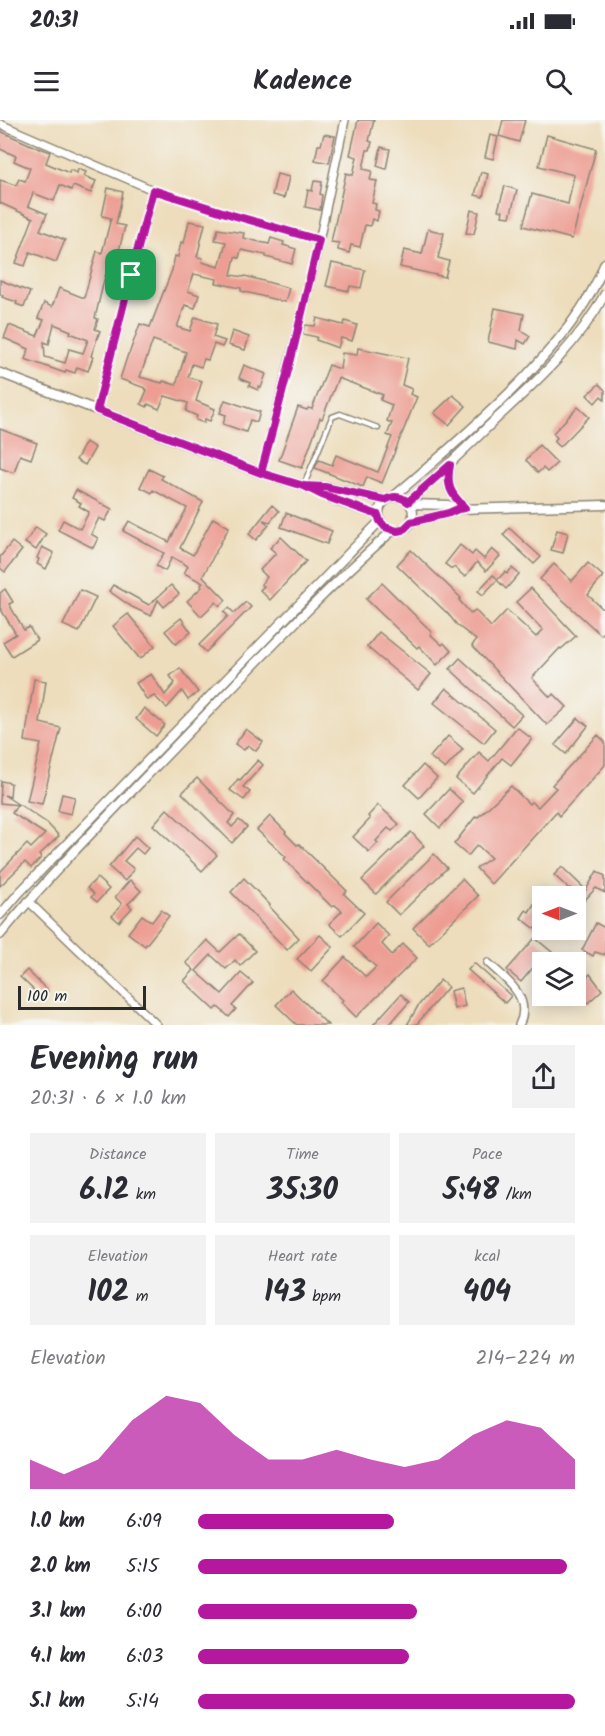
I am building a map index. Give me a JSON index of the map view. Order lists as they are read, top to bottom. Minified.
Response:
{"scale_bar":"100 m","north":"left","page":{"status":"20:31","header":"Kadence","scale":"100 m","heading":["Evening run","20:31 · 6 × 1.0 km"],"stats":[["Distance","6.12 km"],["Time","35:30"],["Pace","5:48 /km"],["Elevation","102 m"],["Heart rate","143 bpm"],["kcal","404"]],"chart":["Elevation","214–224 m"],"list":[{"name":"1.0 km","note":"6:09"},{"name":"2.0 km","note":"5:15"},{"name":"3.1 km","note":"6:00"},{"name":"4.1 km","note":"6:03"},{"name":"5.1 km","note":"5:14"}]}}
